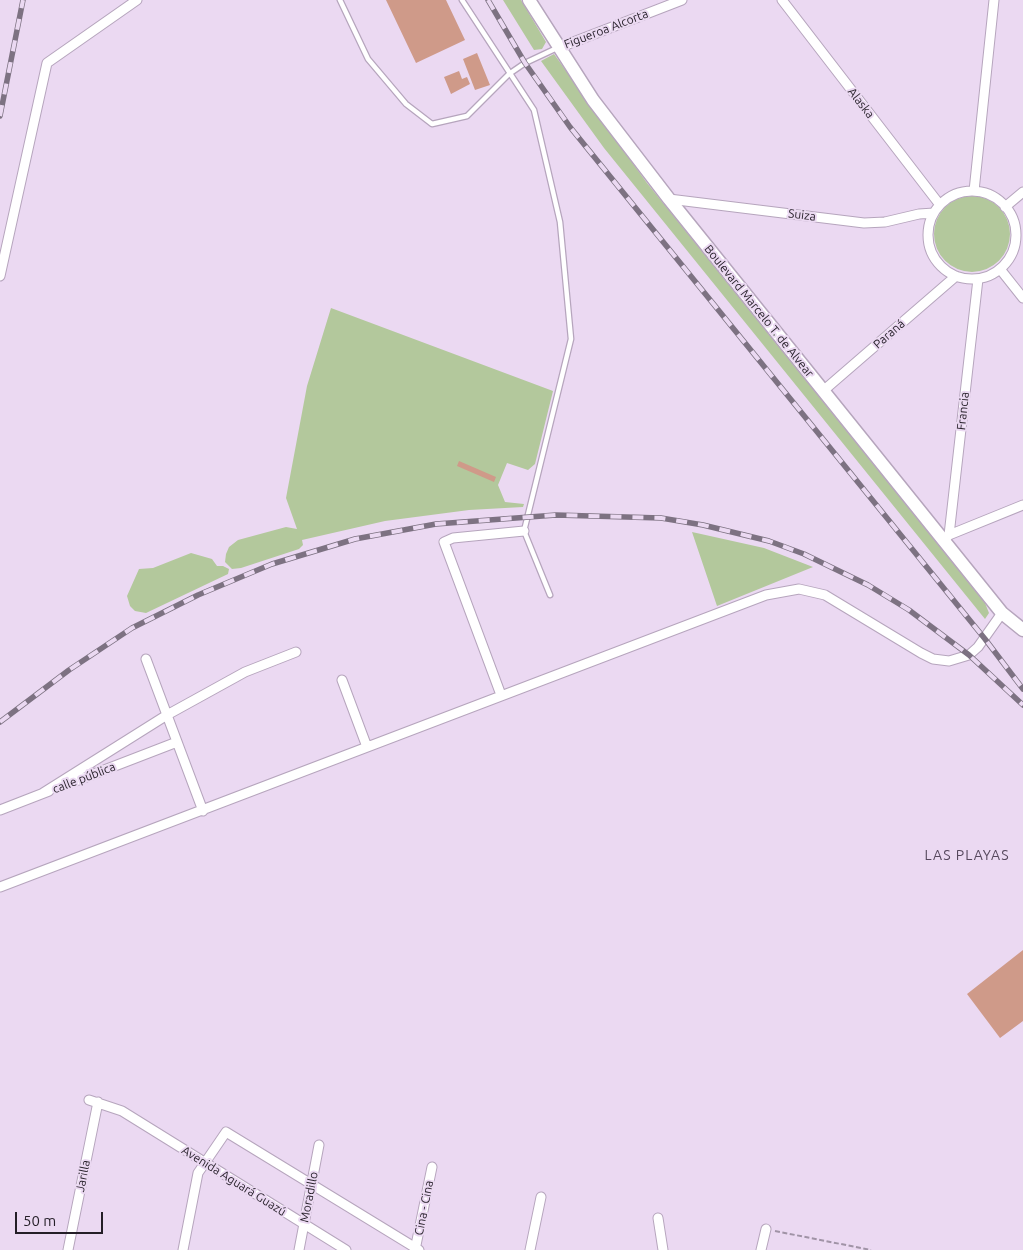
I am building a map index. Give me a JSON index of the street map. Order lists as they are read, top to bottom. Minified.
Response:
{"streets":{"main road":["Boulevard Marcelo T. de Alvear"],"street":["Figueroa Alcorta","Alaska","Suiza","Paraná","Francia","calle pública","Jarilla","Avenida Aguará Guazú","Moradillo","Cina - Cina"]},"crossings":[["Figueroa Alcorta","Boulevard Marcelo T. de Alvear"],["Alaska","Suiza"],["Alaska","Paraná"],["Alaska","Francia"],["Suiza","Boulevard Marcelo T. de Alvear"],["Suiza","Paraná"],["Suiza","Francia"],["Boulevard Marcelo T. de Alvear","Paraná"],["Boulevard Marcelo T. de Alvear","Francia"],["Paraná","Francia"],["Jarilla","Avenida Aguará Guazú"],["Avenida Aguará Guazú","Moradillo"]],"districts":["LAS PLAYAS"],"scale_bar":"50 m"}
